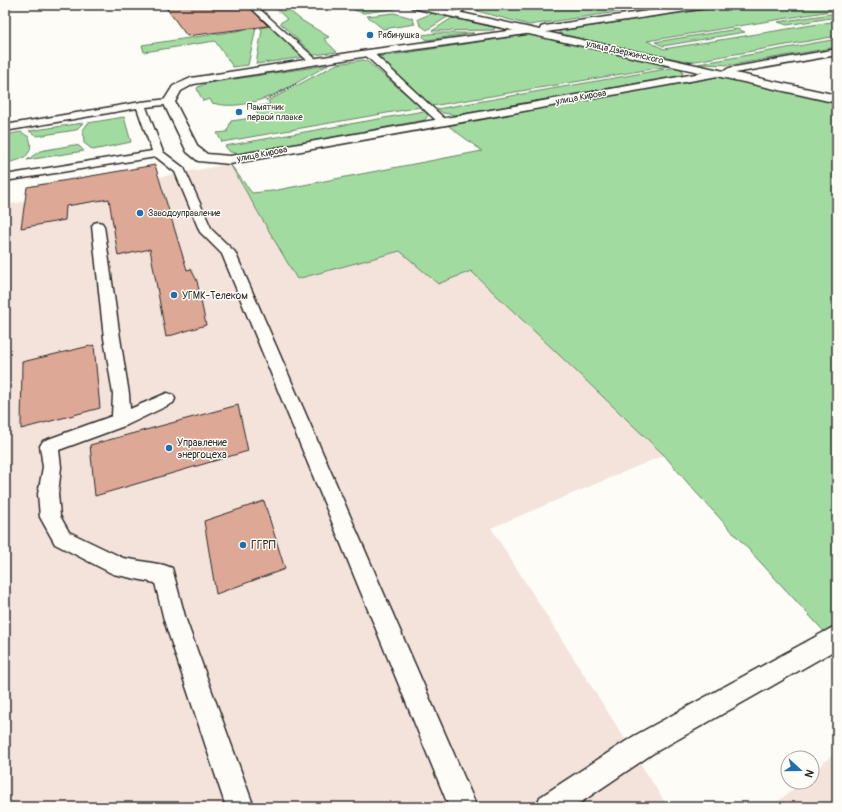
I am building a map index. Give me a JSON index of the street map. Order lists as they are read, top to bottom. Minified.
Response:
{"streets":{"street":["улица Дзержинского","улица Кирова"]},"crossings":[["улица Дзержинского","улица Кирова"]],"places":["Рябинушка","Памятник первой плавке","Заводоуправление","УГМК-Телеком","Управление энергоцеха","ГГРП"],"north":"right"}
